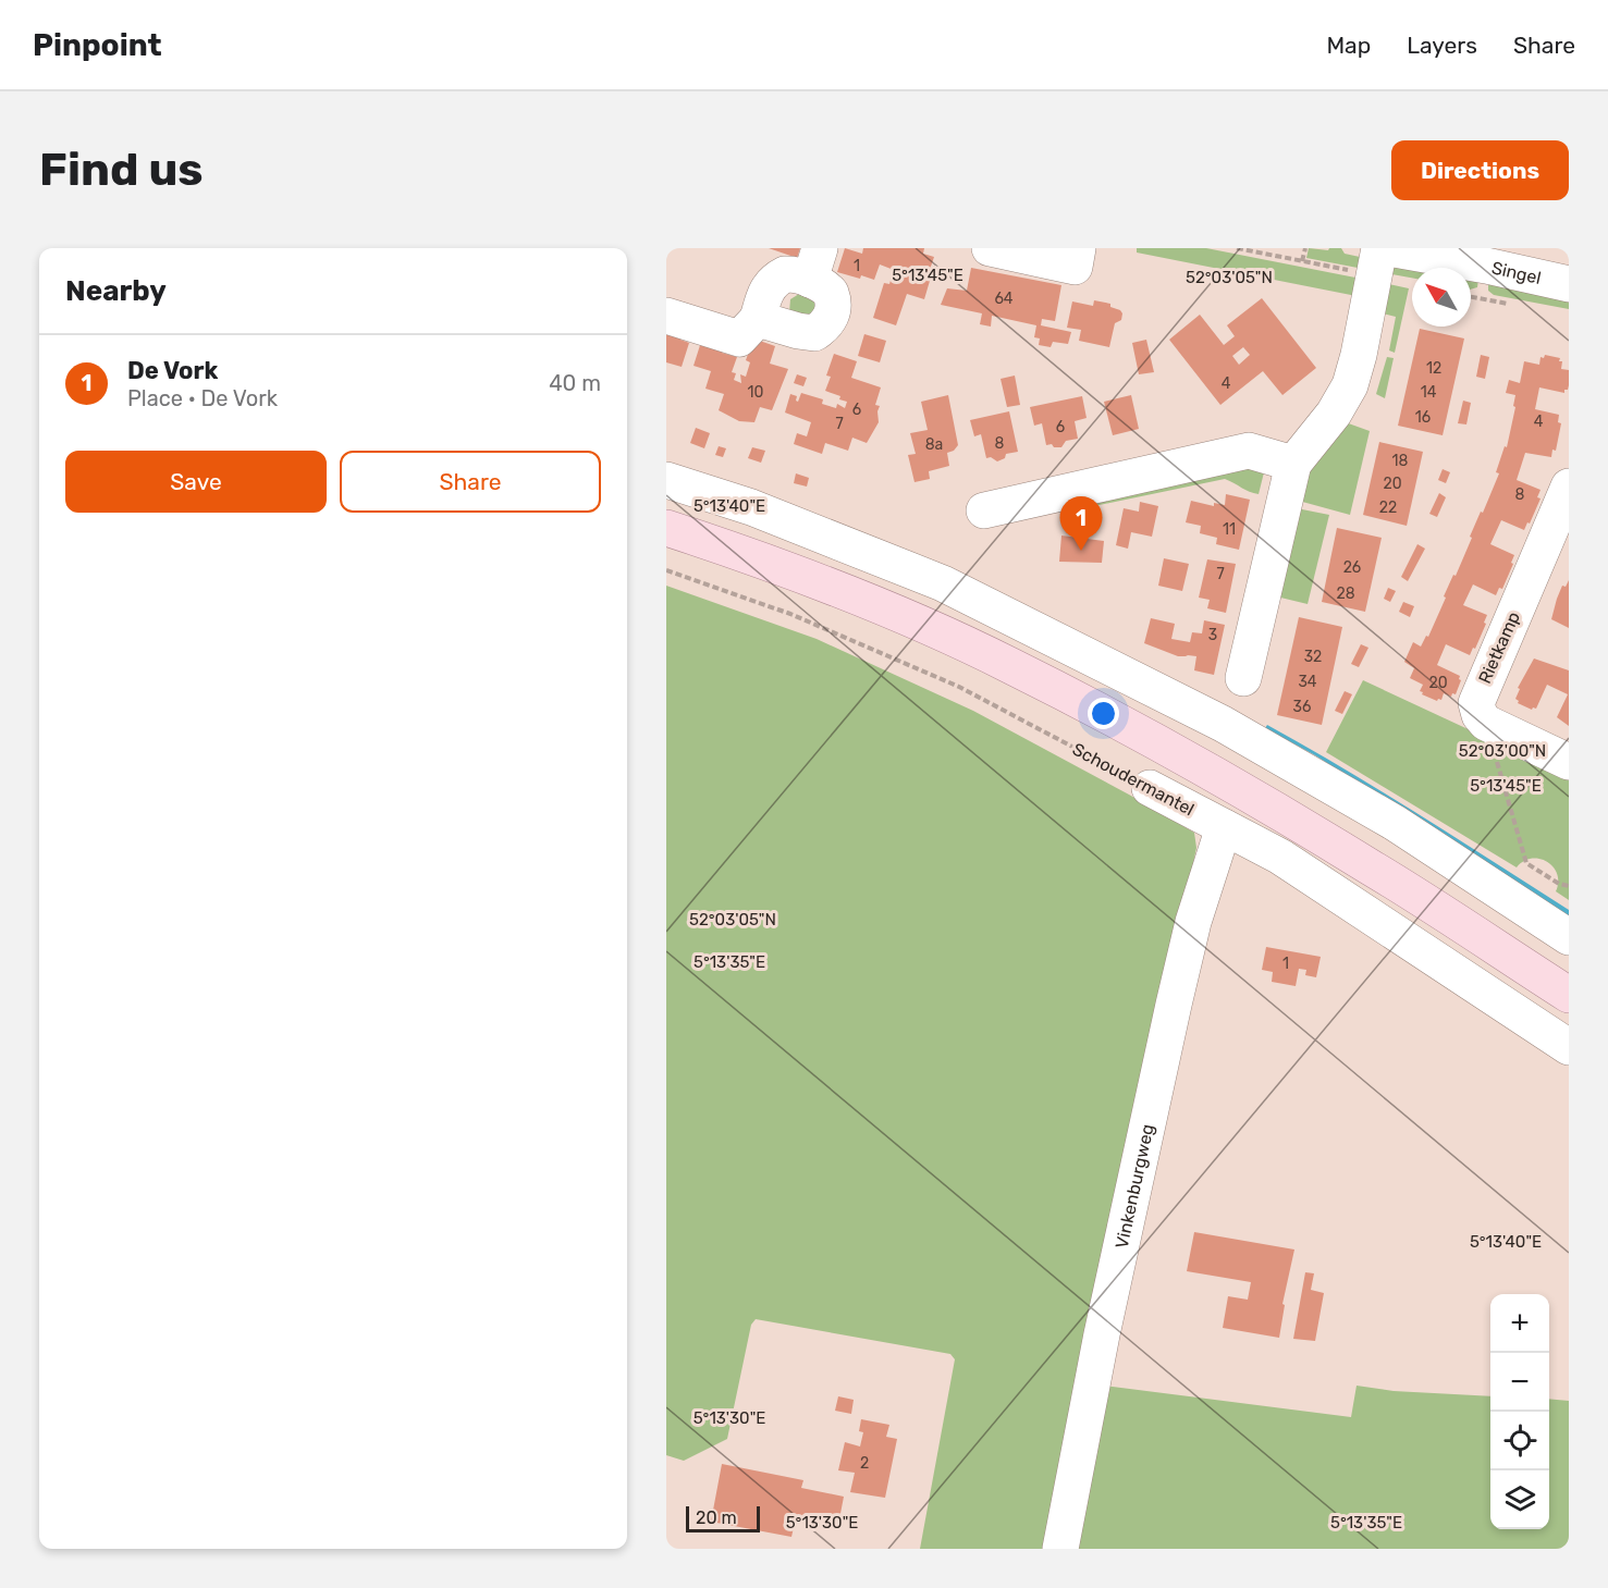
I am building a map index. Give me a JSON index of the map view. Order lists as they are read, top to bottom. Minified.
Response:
{"streets":{"street":["Singel","Rietkamp","Schoudermantel","Vinkenburgweg"]},"crossings":[["Schoudermantel","Vinkenburgweg"]],"house_numbers":["1","64","12","4","10","14","6","16","4","7","6","8","8a","18","20","8","22","11","26","7","28","3","32","34","20","36","1","2"],"scale_bar":"20 m","north":"top left","page":{"header":"Pinpoint","nav":["Map","Layers","Share"],"buttons":["Directions",["Save","Share"]],"title":"Find us","heading":"Nearby","list":[{"mark":"1","name":"De Vork","note":"Place · De Vork","value":"40 m"}],"pins":"1","map_buttons":["+","−"],"scale":"20 m"},"coordinates":["5°13'45\"E","52°03'05\"N","5°13'40\"E","52°03'00\"N","5°13'35\"E","5°13'30\"E"]}
